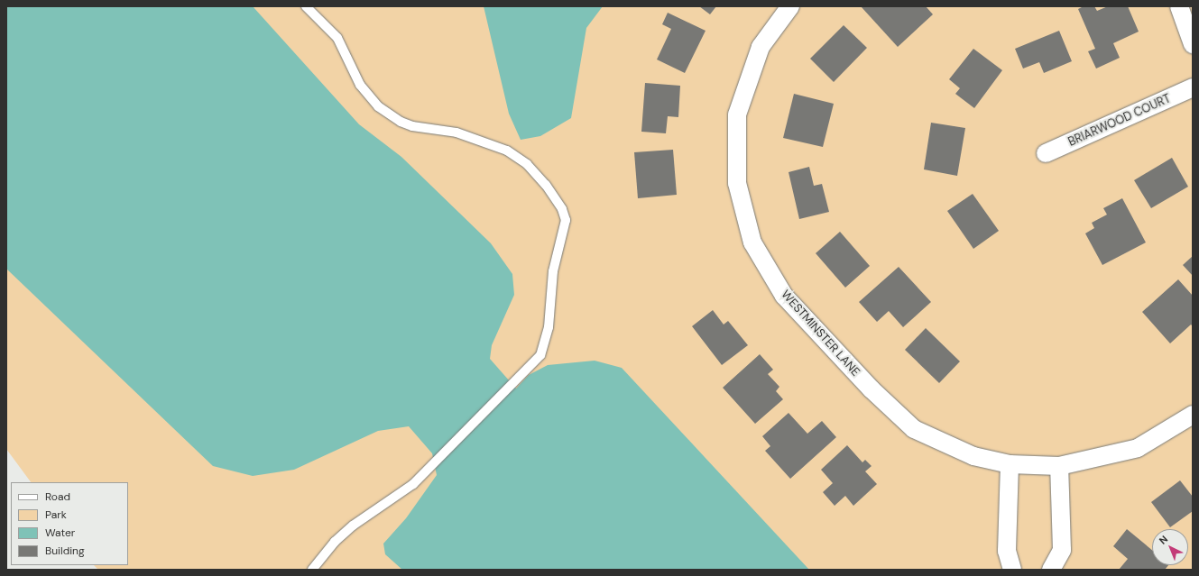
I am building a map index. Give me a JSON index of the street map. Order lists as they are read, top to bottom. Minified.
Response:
{"streets":{"street":["BRIARWOOD COURT","WESTMINSTER LANE"]},"legend":["Road","Park","Water","Building"],"north":"top left"}
